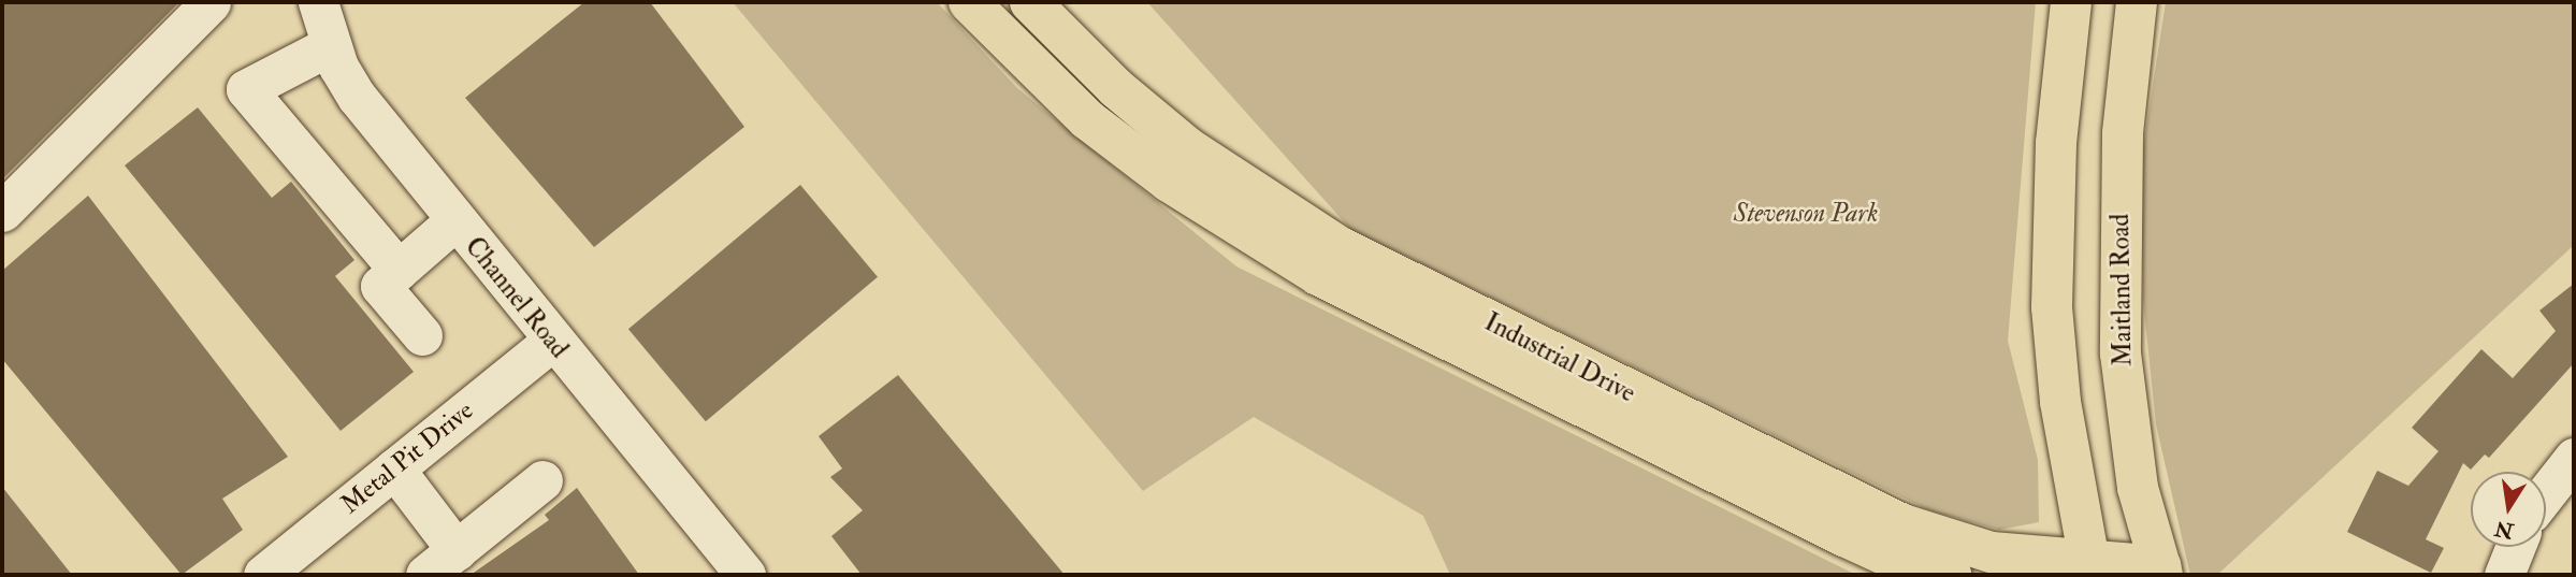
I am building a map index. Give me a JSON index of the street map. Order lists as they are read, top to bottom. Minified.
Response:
{"streets":{"main road":["Maitland Road","Industrial Drive"],"street":["Channel Road","Metal Pit Drive"]},"crossings":[["Maitland Road","Industrial Drive"],["Channel Road","Metal Pit Drive"]],"parks":["Stevenson Park"],"north":"bottom"}
